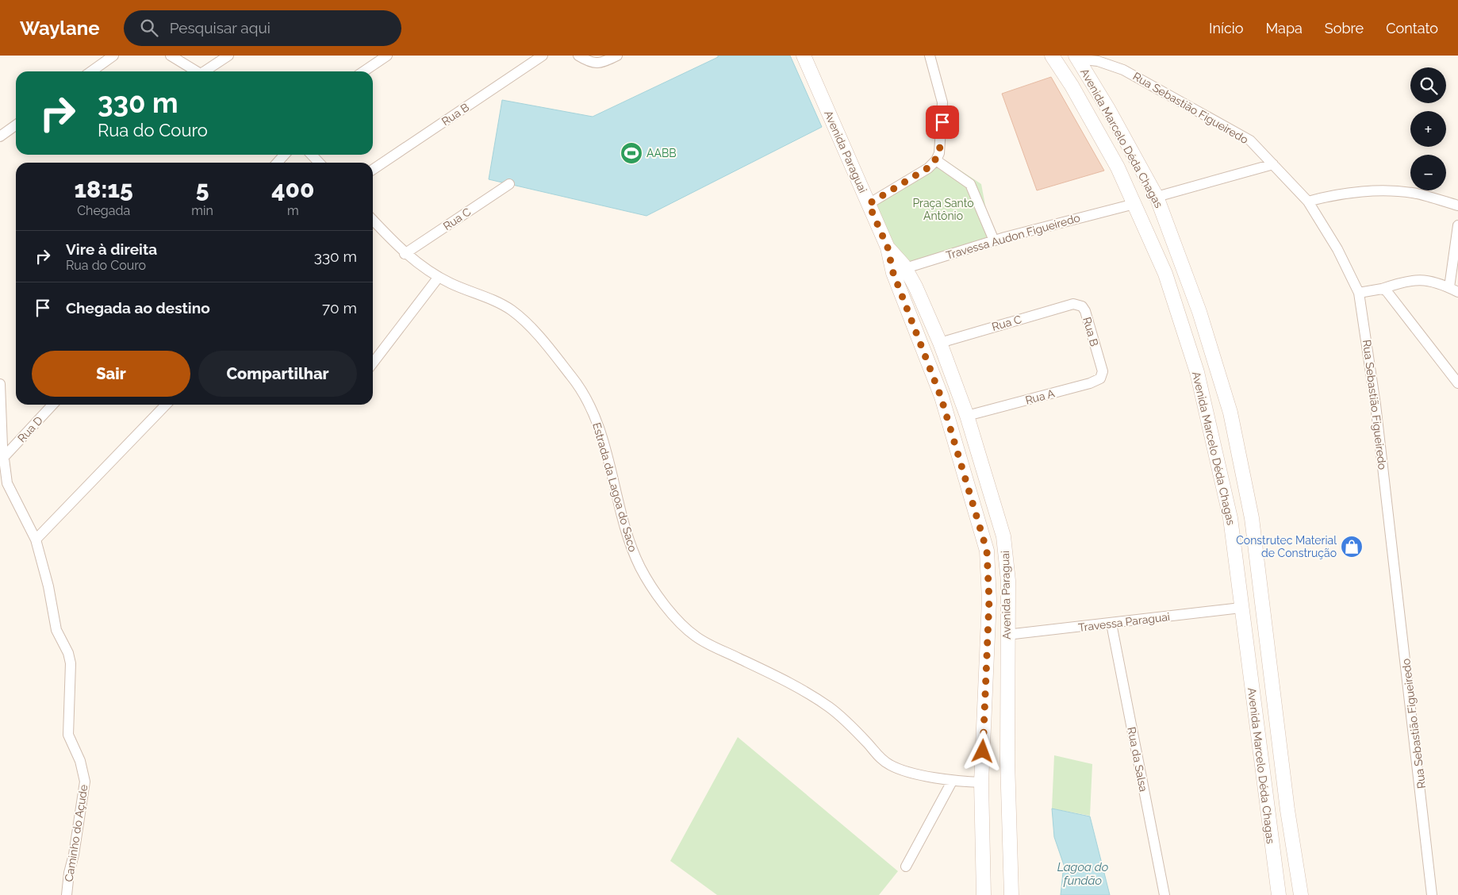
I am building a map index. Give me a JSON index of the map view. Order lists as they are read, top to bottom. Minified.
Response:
{"streets":{"main road":["Avenida Marcelo Déda Chagas","Avenida Paraguai"],"street":["Rua Sebastião Figueiredo","Rua B","Rua C","Travessa Audon Figueiredo","Rua A","Rua D","Estrada da Lagoa do Saco","Travessa Paraguai","Rua da Salsa","Caminho do Açude"]},"crossings":[["Rua Sebastião Figueiredo","Avenida Marcelo Déda Chagas"],["Rua B","Rua C"],["Rua B","Rua A"],["Avenida Marcelo Déda Chagas","Travessa Audon Figueiredo"],["Avenida Marcelo Déda Chagas","Travessa Paraguai"],["Avenida Paraguai","Rua C"],["Avenida Paraguai","Travessa Audon Figueiredo"],["Avenida Paraguai","Rua A"],["Avenida Paraguai","Estrada da Lagoa do Saco"],["Avenida Paraguai","Travessa Paraguai"],["Rua C","Estrada da Lagoa do Saco"],["Rua D","Caminho do Açude"],["Travessa Paraguai","Rua da Salsa"]],"water":["Lagoa do fundão"],"parks":["Praça Santo Antônio"],"places":{"sports":["AABB"],"shop":["Construtec Material de Construção"]},"page":{"header":"Waylane","search":"Pesquisar aqui","nav":["Início","Mapa","Sobre","Contato"],"map_buttons":["+","−"],"turn":["330 m","Rua do Couro"],"eta":["18:15","Chegada","5","min","400","m"],"list":[{"name":"Vire à direita","note":"Rua do Couro","value":"330 m"},{"name":"Chegada ao destino","value":"70 m"}],"buttons":["Sair","Compartilhar"]}}
